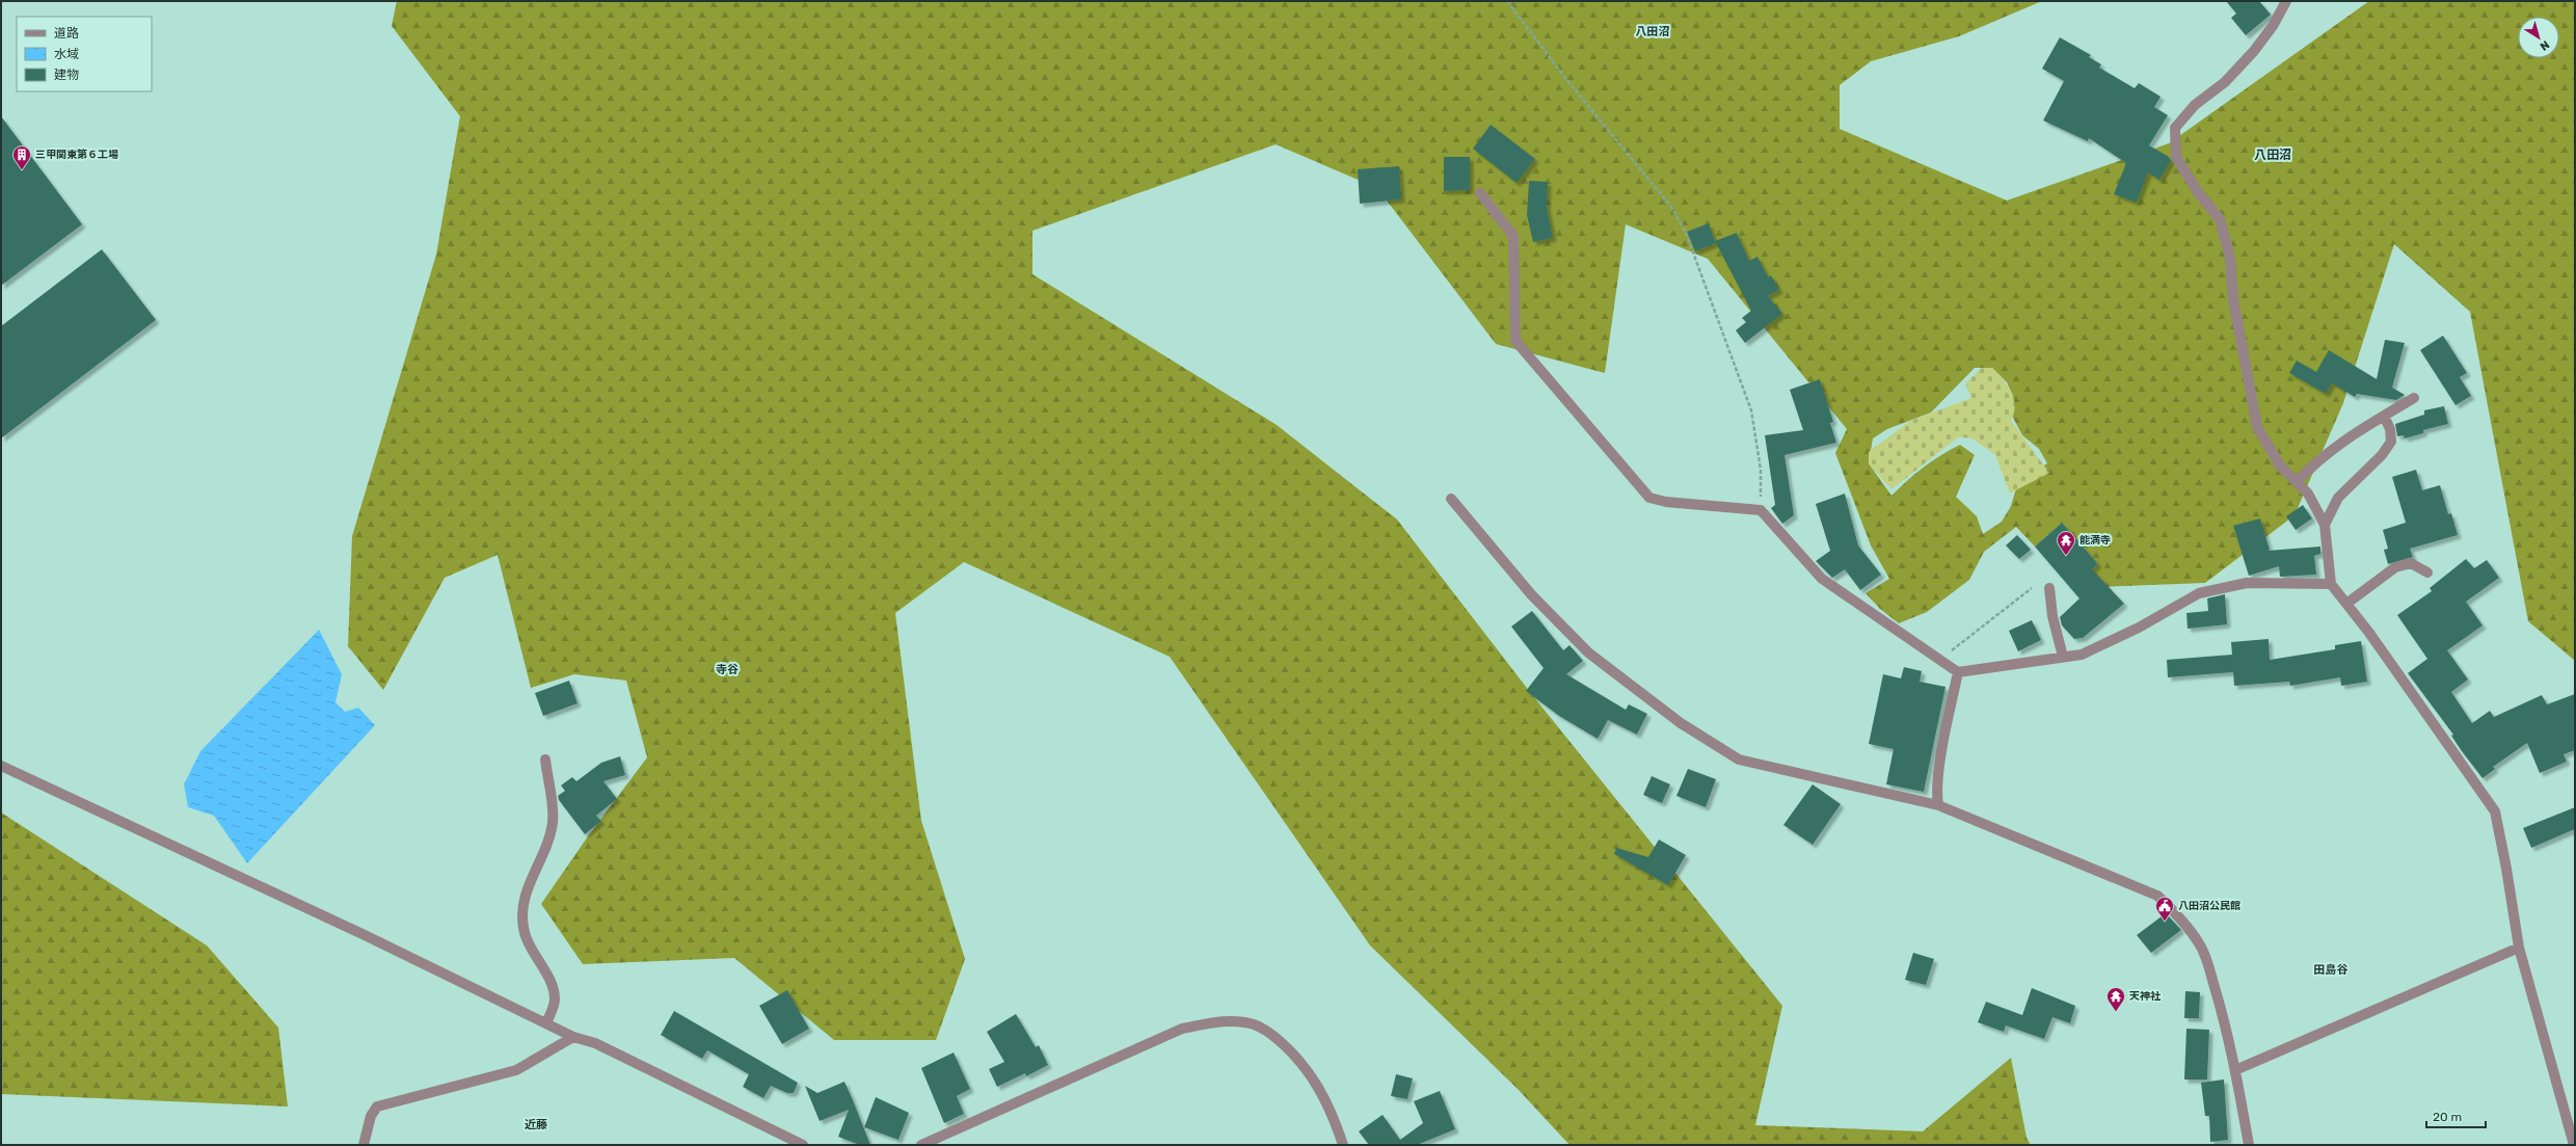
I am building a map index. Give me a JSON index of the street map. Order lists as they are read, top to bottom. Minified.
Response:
{"districts":["八田沼","八田沼","寺谷","田島谷","近藤"],"places":{"building":["三甲関東第６工場"],"temple":["能満寺","天神社"],"public building":["八田沼公民館"]},"legend":["道路","水域","建物"],"scale_bar":"20 m","north":"bottom right"}
